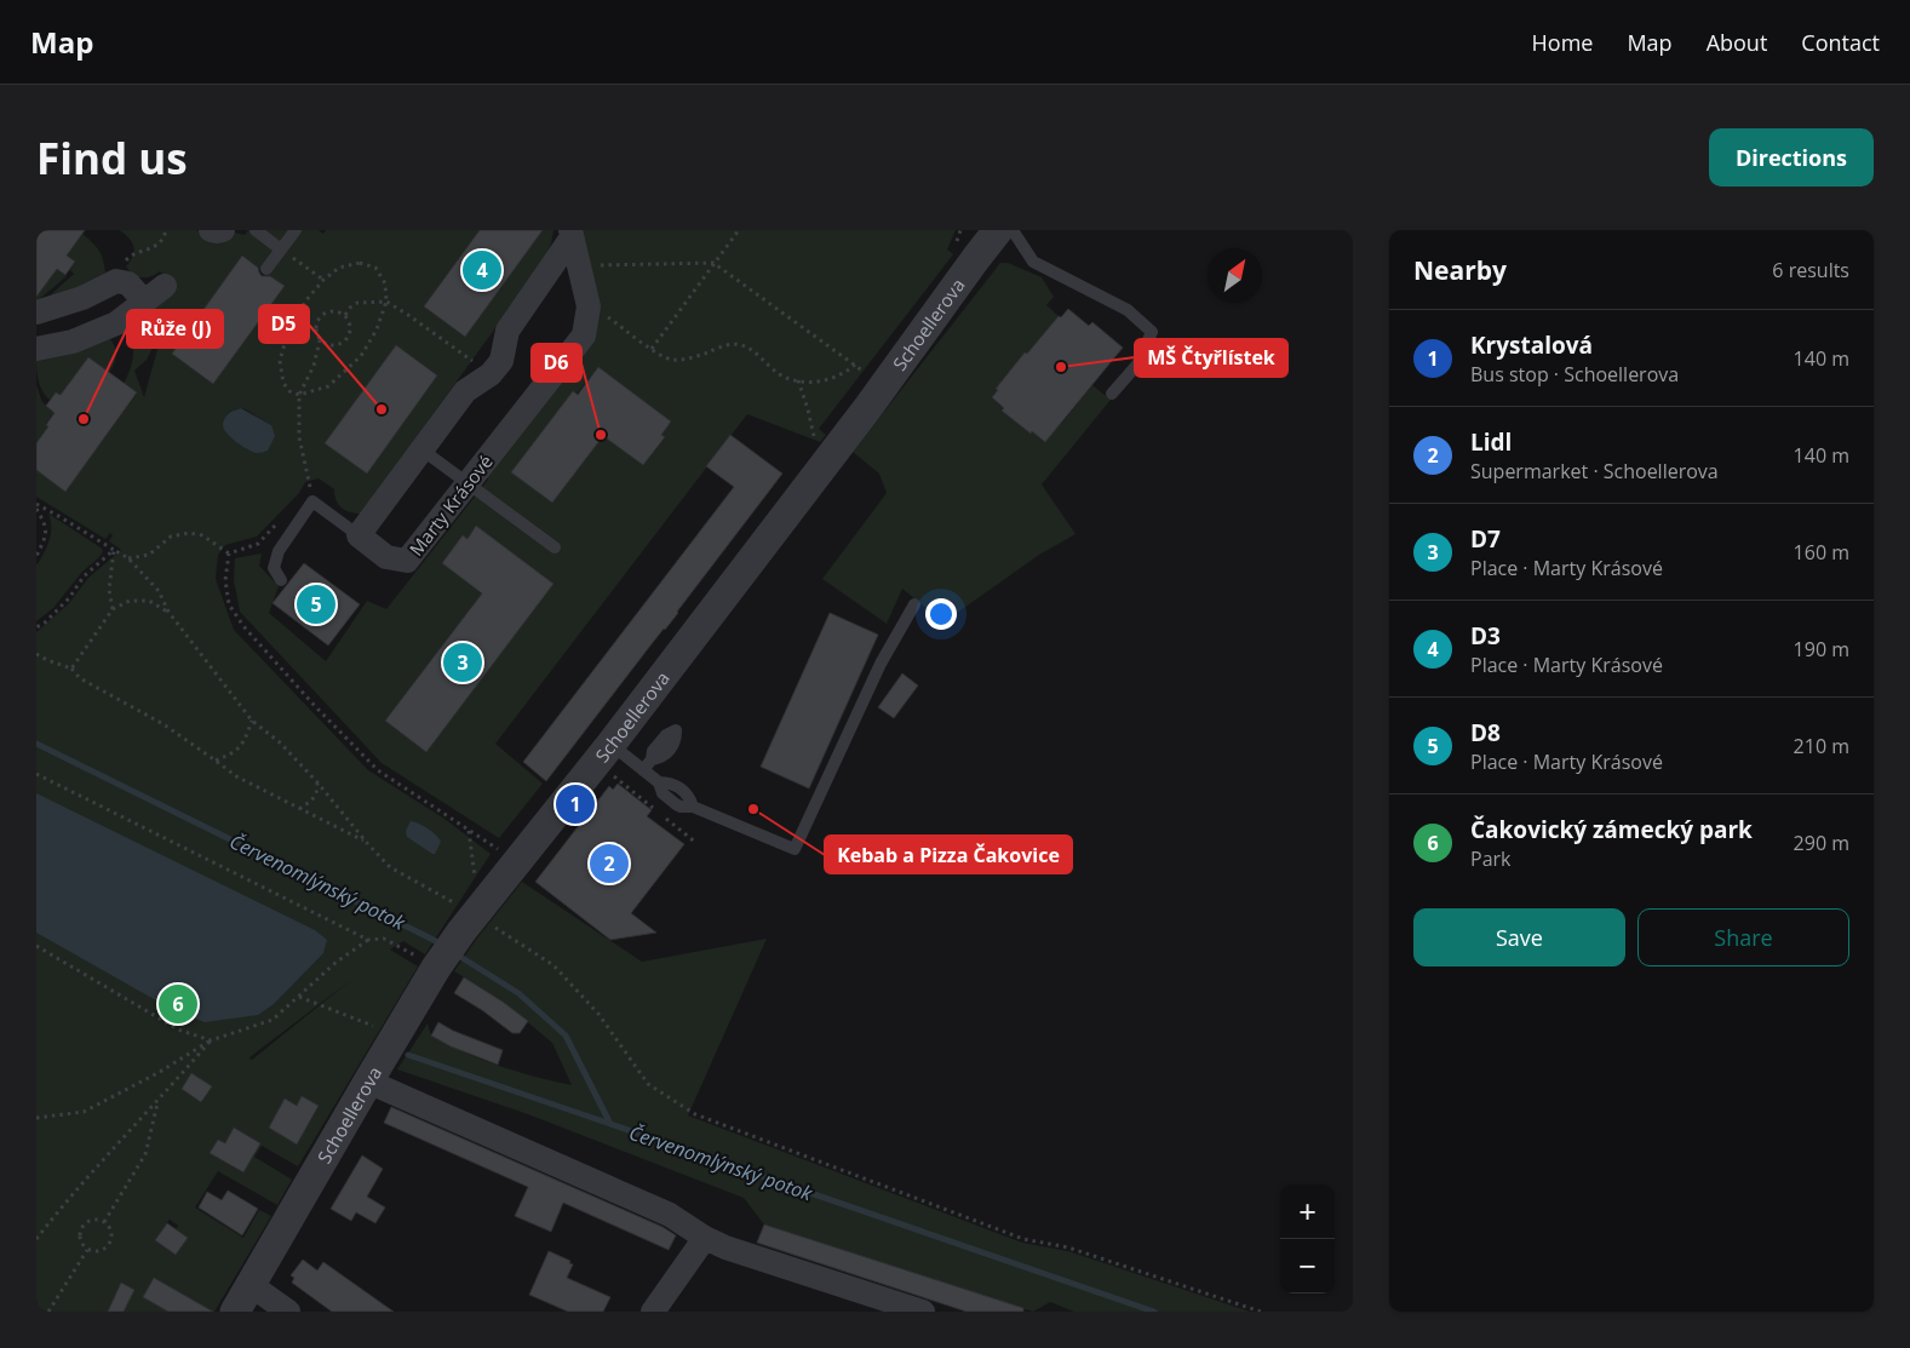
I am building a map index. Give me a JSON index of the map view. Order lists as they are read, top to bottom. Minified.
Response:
{"streets":{"street":["Schoellerova","Marty Krásové"]},"water":["Červenomlýnský potok"],"places":["MŠ Čtyřlístek","D5","Růže (J)","D6","Kebab a Pizza Čakovice"],"north":"top right","page":{"header":"Map","nav":["Home","Map","About","Contact"],"buttons":["Directions",["Save","Share"]],"title":"Find us","heading":["Nearby","6 results"],"pins":["4","5","3","1","2","6"],"list":[{"mark":"1","name":"Krystalová","note":"Bus stop · Schoellerova","value":"140 m"},{"mark":"2","name":"Lidl","note":"Supermarket · Schoellerova","value":"140 m"},{"mark":"3","name":"D7","note":"Place · Marty Krásové","value":"160 m"},{"mark":"4","name":"D3","note":"Place · Marty Krásové","value":"190 m"},{"mark":"5","name":"D8","note":"Place · Marty Krásové","value":"210 m"},{"mark":"6","name":"Čakovický zámecký park","note":"Park","value":"290 m"}],"map_buttons":["+","−"]}}
